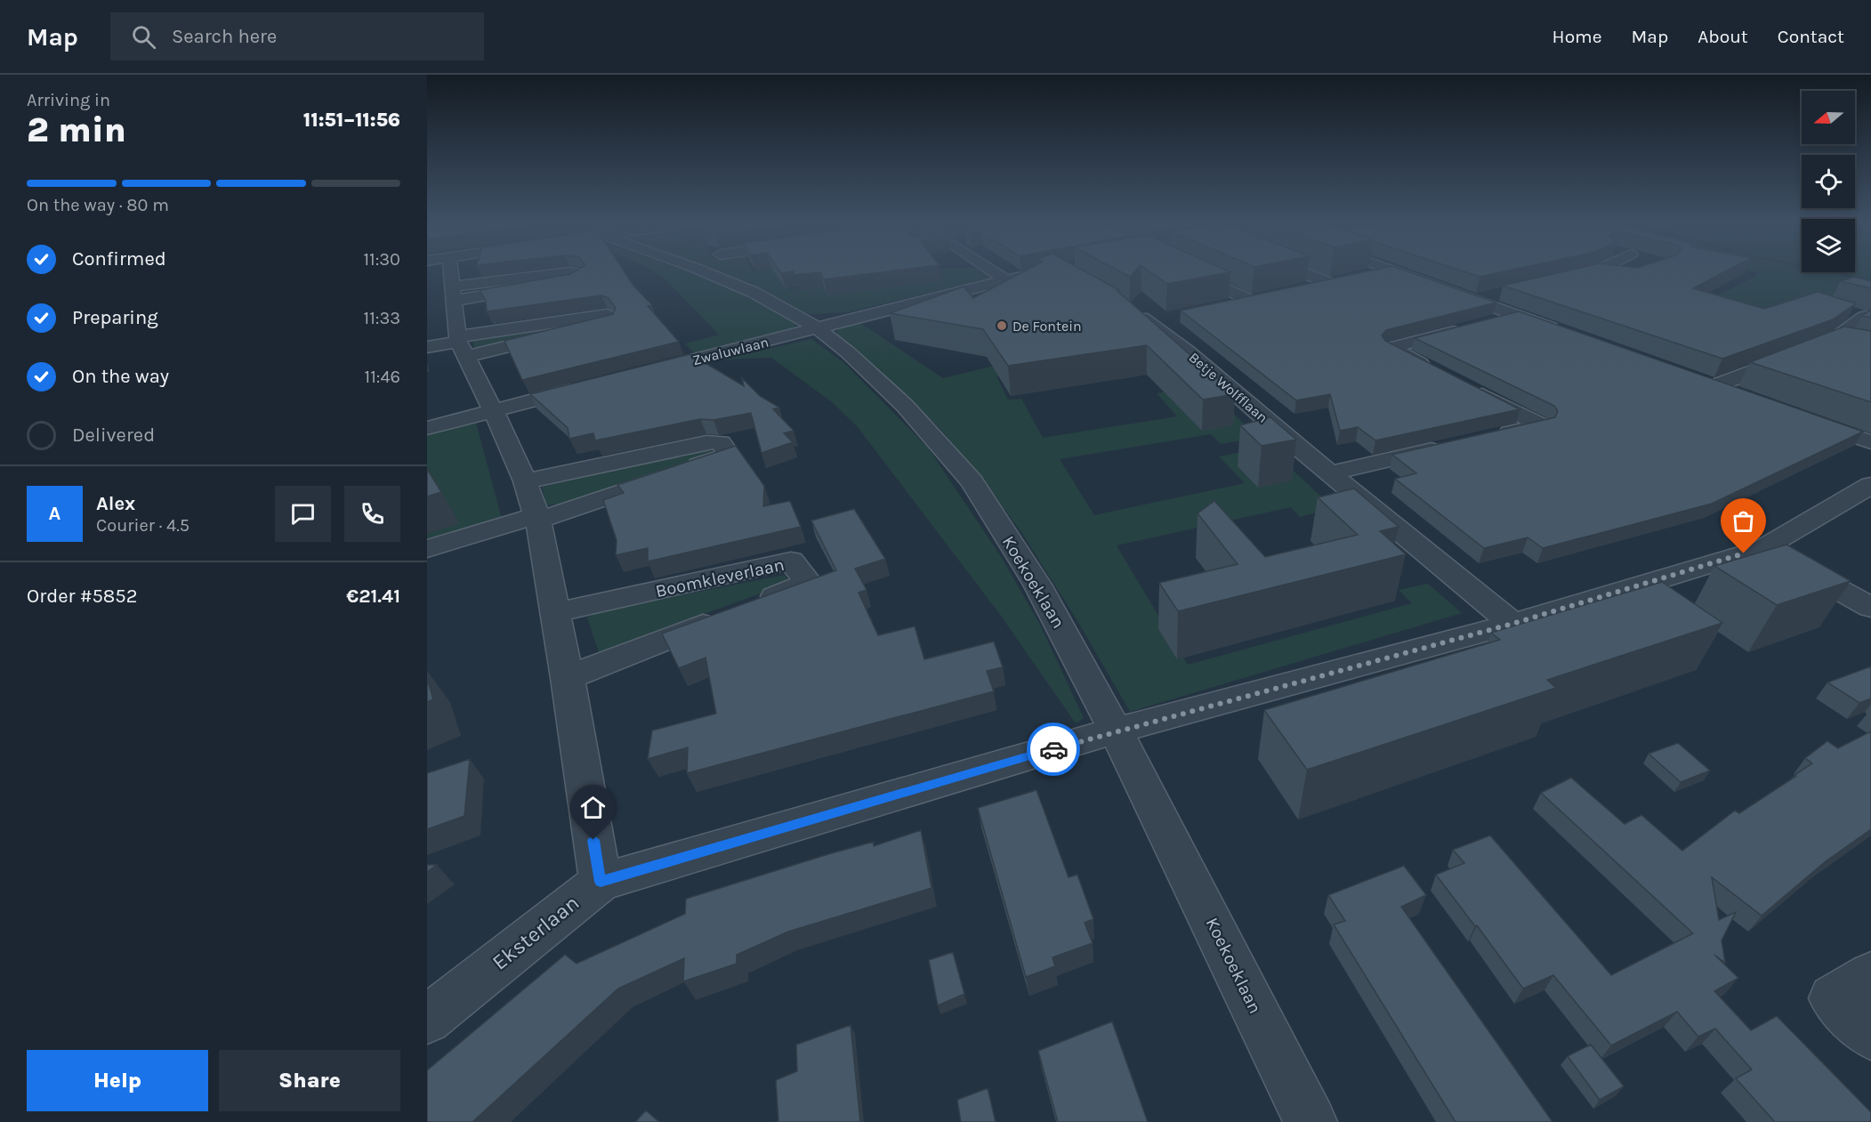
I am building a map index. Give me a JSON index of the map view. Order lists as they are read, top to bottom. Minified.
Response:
{"streets":{"street":["Zwaluwlaan","Betje Wolfflaan","Boomkleverlaan","Koekoeklaan","Eksterlaan"]},"crossings":[["Zwaluwlaan","Koekoeklaan"],["Betje Wolfflaan","Eksterlaan"],["Koekoeklaan","Eksterlaan"]],"places":["De Fontein"],"north":"left","page":{"header":"Map","search":"Search here","nav":["Home","Map","About","Contact"],"heading":["2 min","Arriving in","11:51–11:56"],"panel":["Alex","Courier · 4.5","Order #5852","€21.41"],"bar":"On the way · 80 m","list":[["Confirmed","11:30"],["Preparing","11:33"],["On the way","11:46"],"Delivered"],"round":"A","buttons":["Help","Share"]}}
